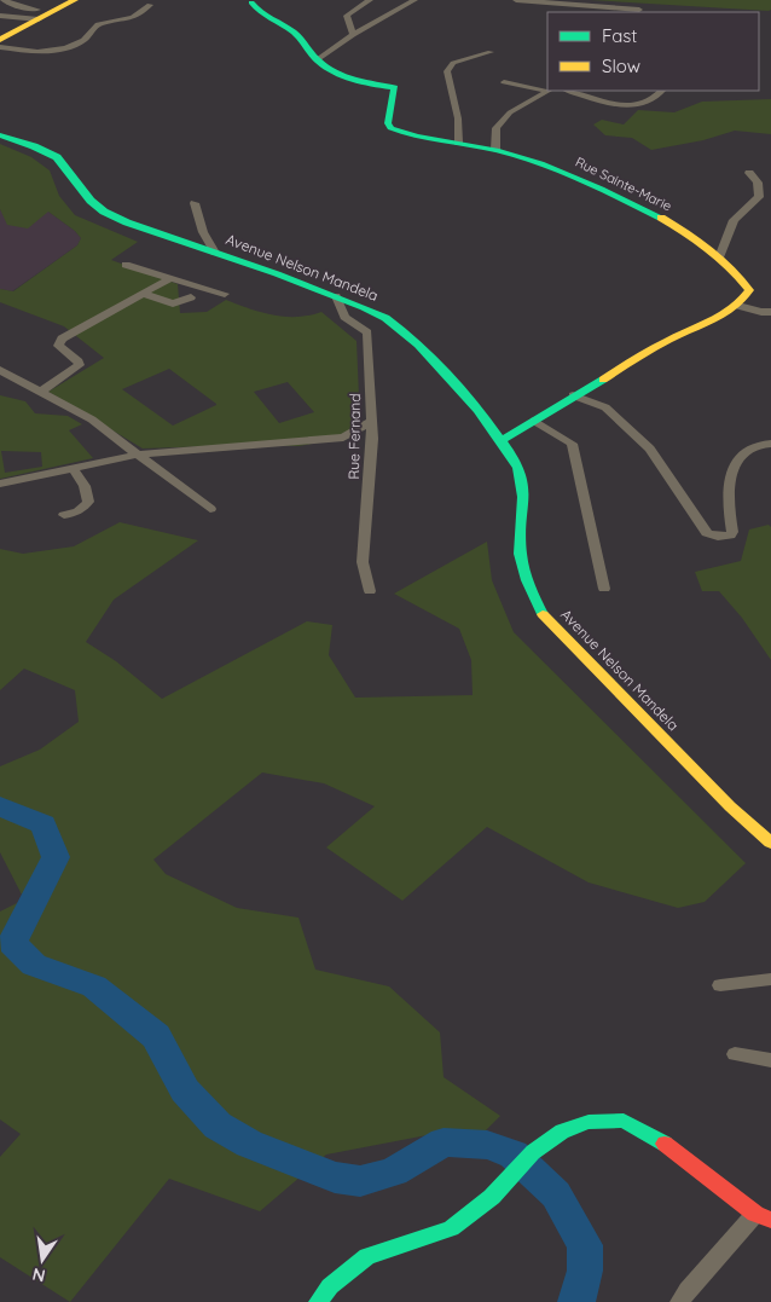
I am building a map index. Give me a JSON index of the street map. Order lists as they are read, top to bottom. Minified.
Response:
{"streets":{"street":["Rue Sainte-Marie","Avenue Nelson Mandela","Rue Fernand"]},"crossings":[["Avenue Nelson Mandela","Rue Fernand"]],"legend":["Fast","Slow"],"north":"bottom"}
